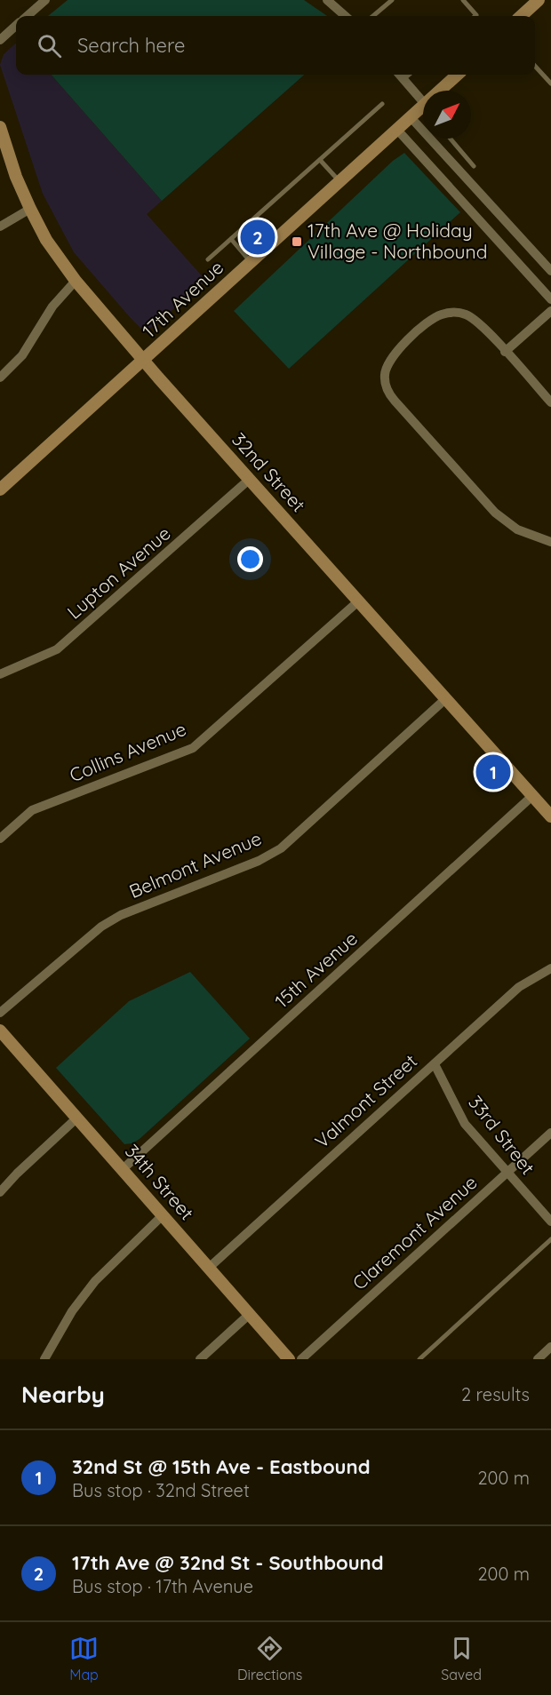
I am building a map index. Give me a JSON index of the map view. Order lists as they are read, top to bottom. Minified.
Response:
{"streets":{"street":["17th Avenue","32nd Street","Lupton Avenue","Collins Avenue","Belmont Avenue","15th Avenue","Valmont Street","33rd Street","34th Street","Claremont Avenue"]},"crossings":[["17th Avenue","32nd Street"],["32nd Street","Lupton Avenue"],["32nd Street","Collins Avenue"],["32nd Street","Belmont Avenue"],["32nd Street","15th Avenue"],["15th Avenue","34th Street"],["Valmont Street","33rd Street"],["Valmont Street","34th Street"],["33rd Street","Claremont Avenue"]],"places":{"transit":["17th Ave @ Holiday Village - Northbound"]},"north":"top right","page":{"search":"Search here","pins":["2","1"],"heading":["Nearby","2 results"],"list":[{"mark":"1","name":"32nd St @ 15th Ave - Eastbound","note":"Bus stop · 32nd Street","value":"200 m"},{"mark":"2","name":"17th Ave @ 32nd St - Southbound","note":"Bus stop · 17th Avenue","value":"200 m"}],"nav":["Map","Directions","Saved"]}}
